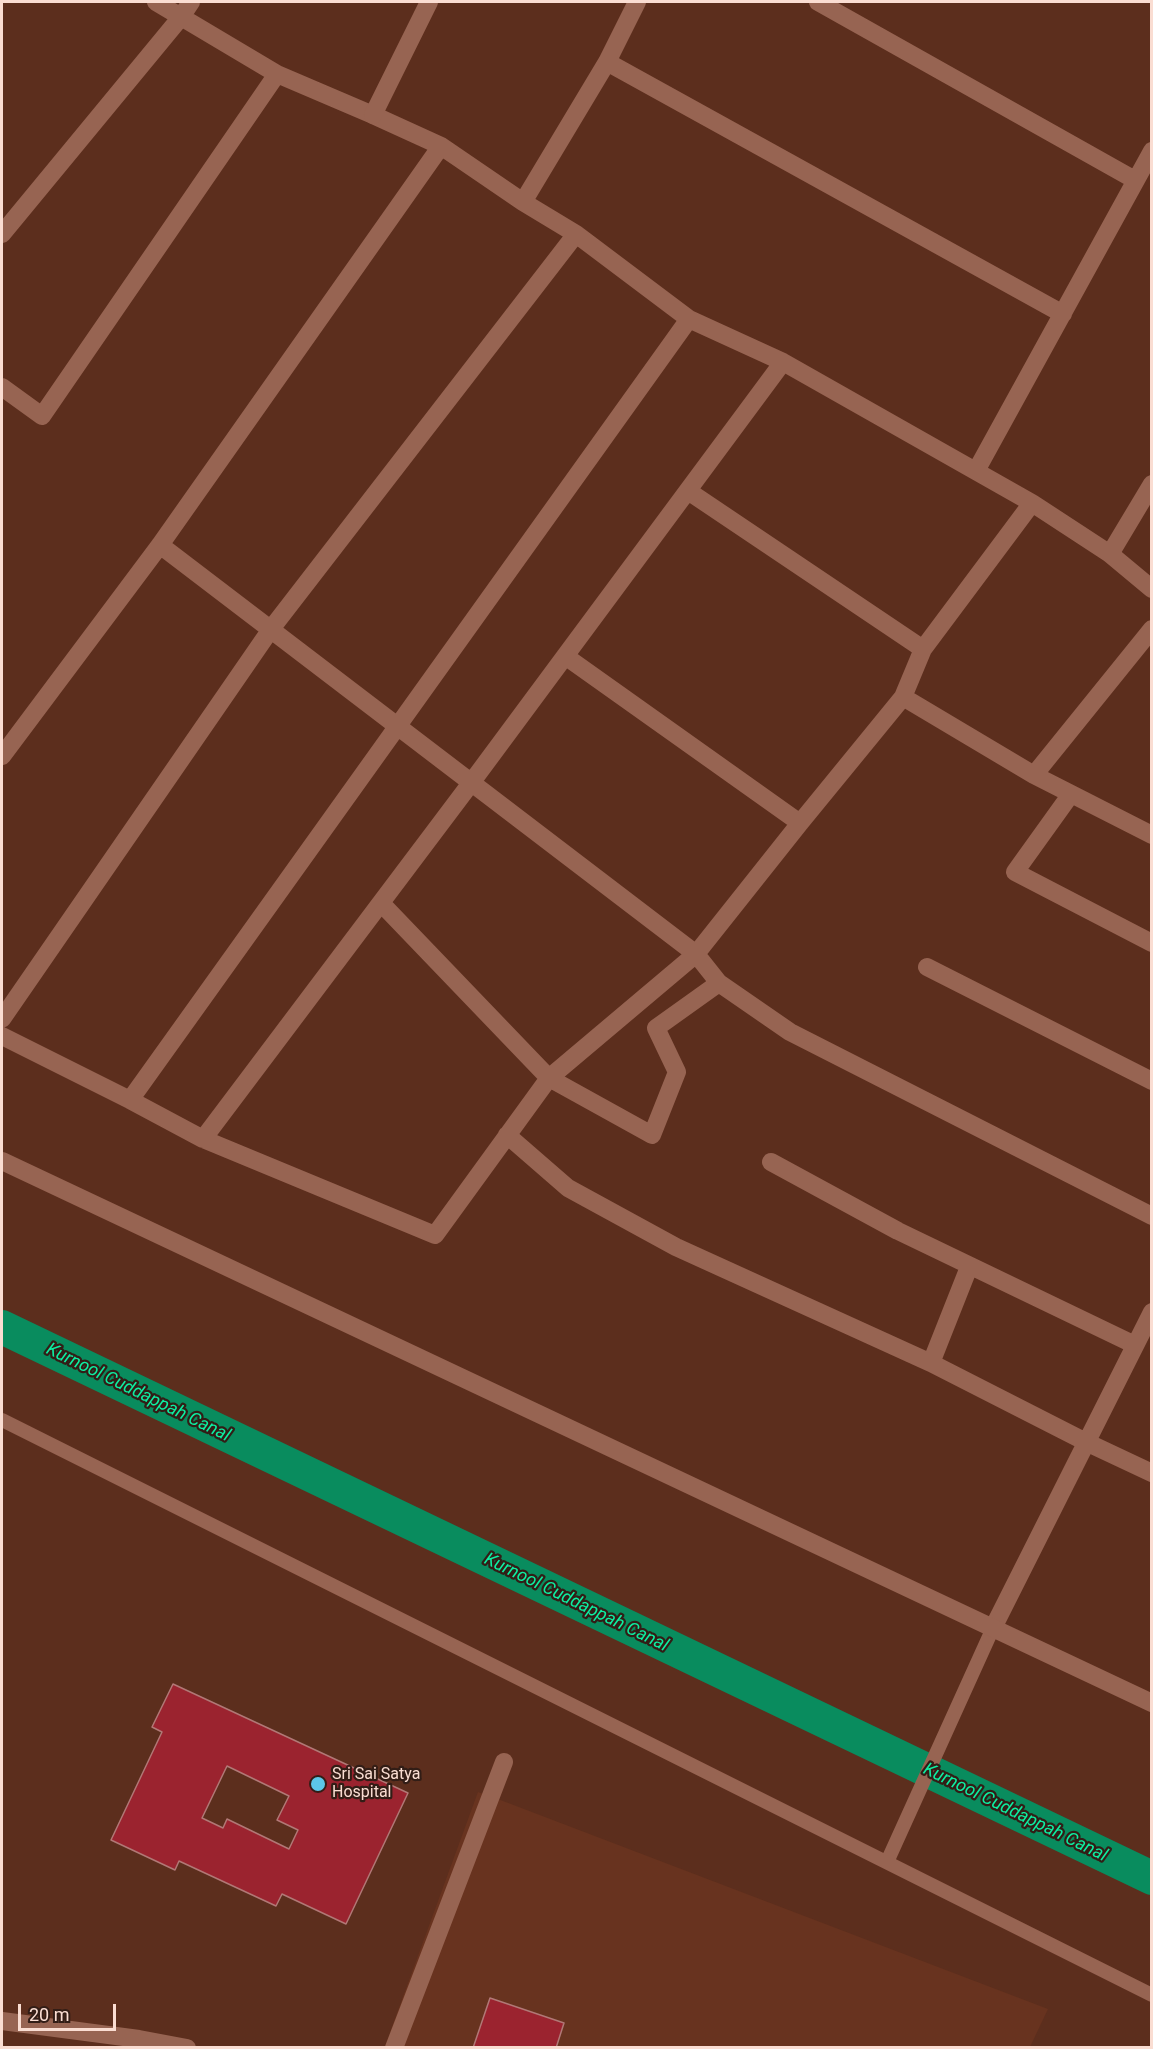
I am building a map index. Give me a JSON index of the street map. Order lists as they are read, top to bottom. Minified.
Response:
{"water":["Kurnool Cuddappah Canal"],"places":["Sri Sai Satya Hospital"],"scale_bar":"20 m"}
